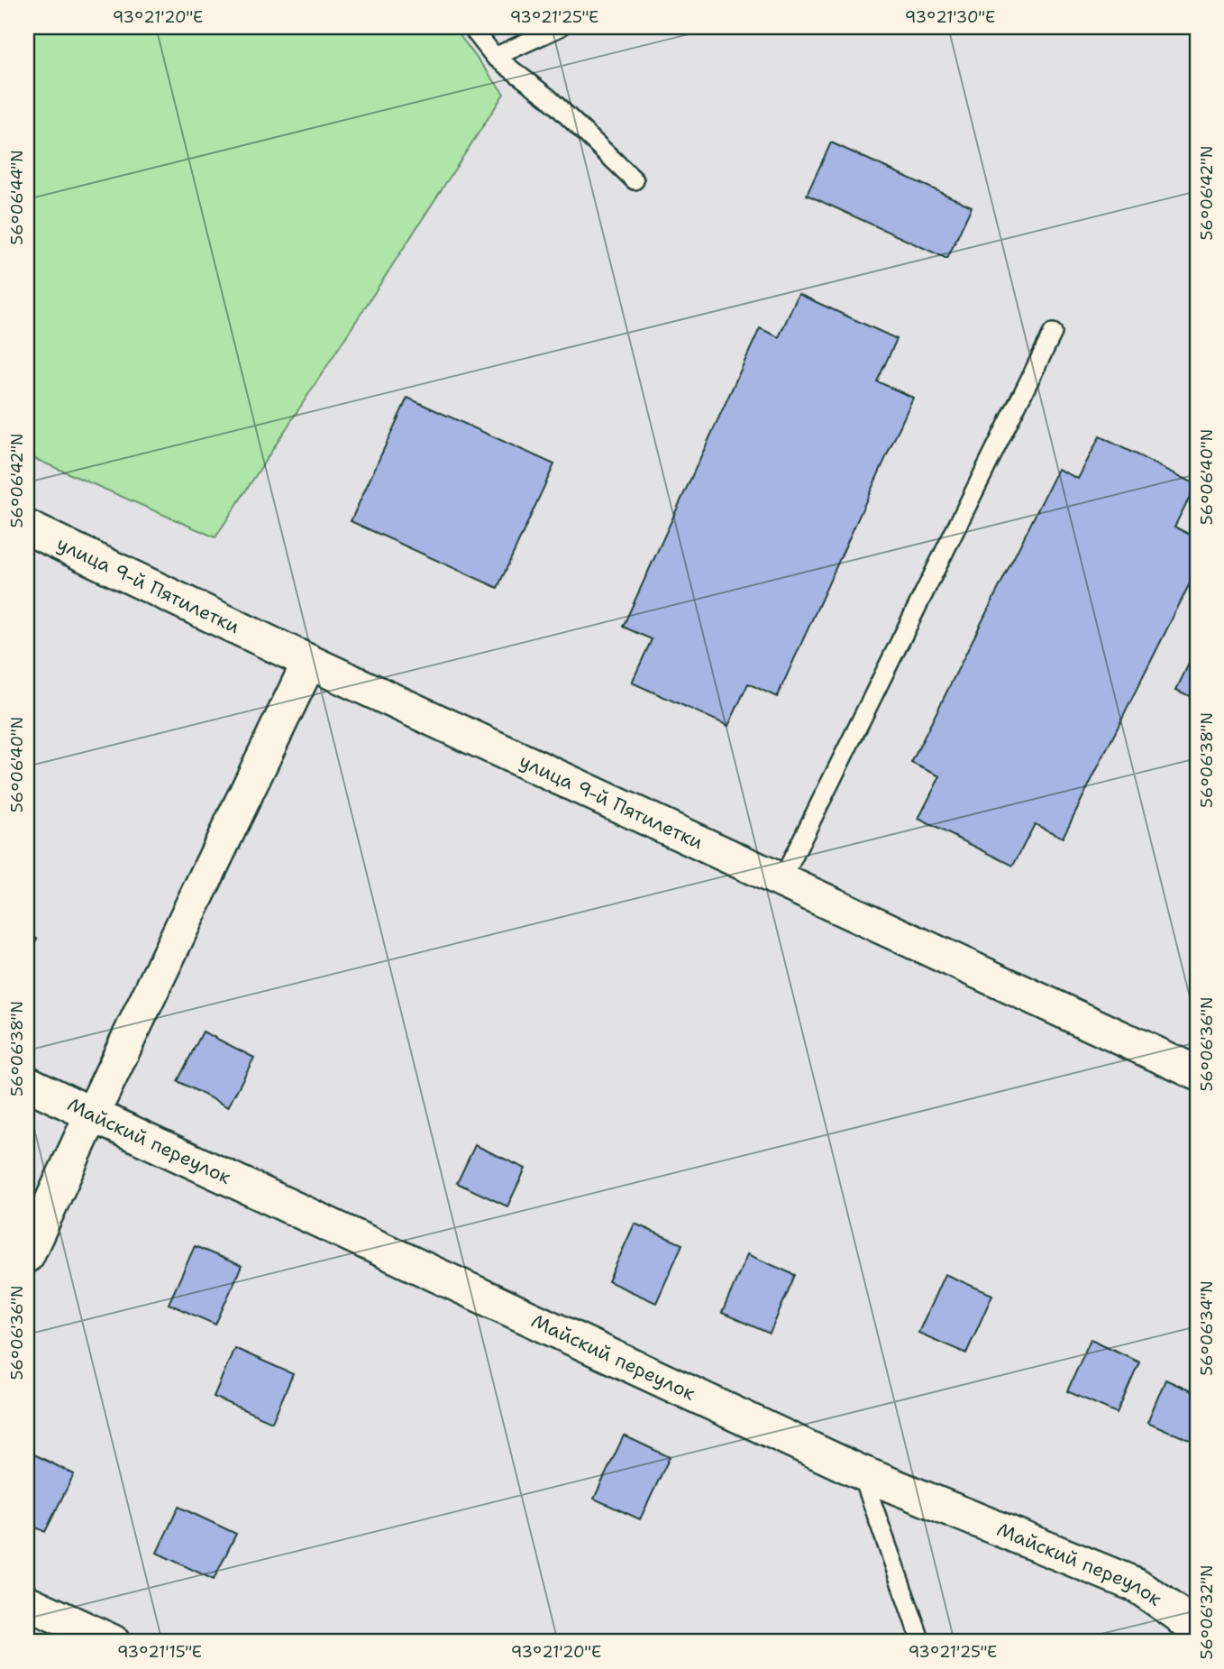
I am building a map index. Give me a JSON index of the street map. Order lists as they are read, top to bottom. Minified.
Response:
{"streets":{"street":["улица 9-й Пятилетки","Майский переулок"]},"coordinates":["93°21'20\"E","93°21'25\"E","93°21'30\"E","56°06'42\"N","56°06'44\"N","56°06'40\"N","56°06'38\"N","56°06'36\"N","56°06'34\"N","56°06'32\"N","93°21'15\"E"]}
